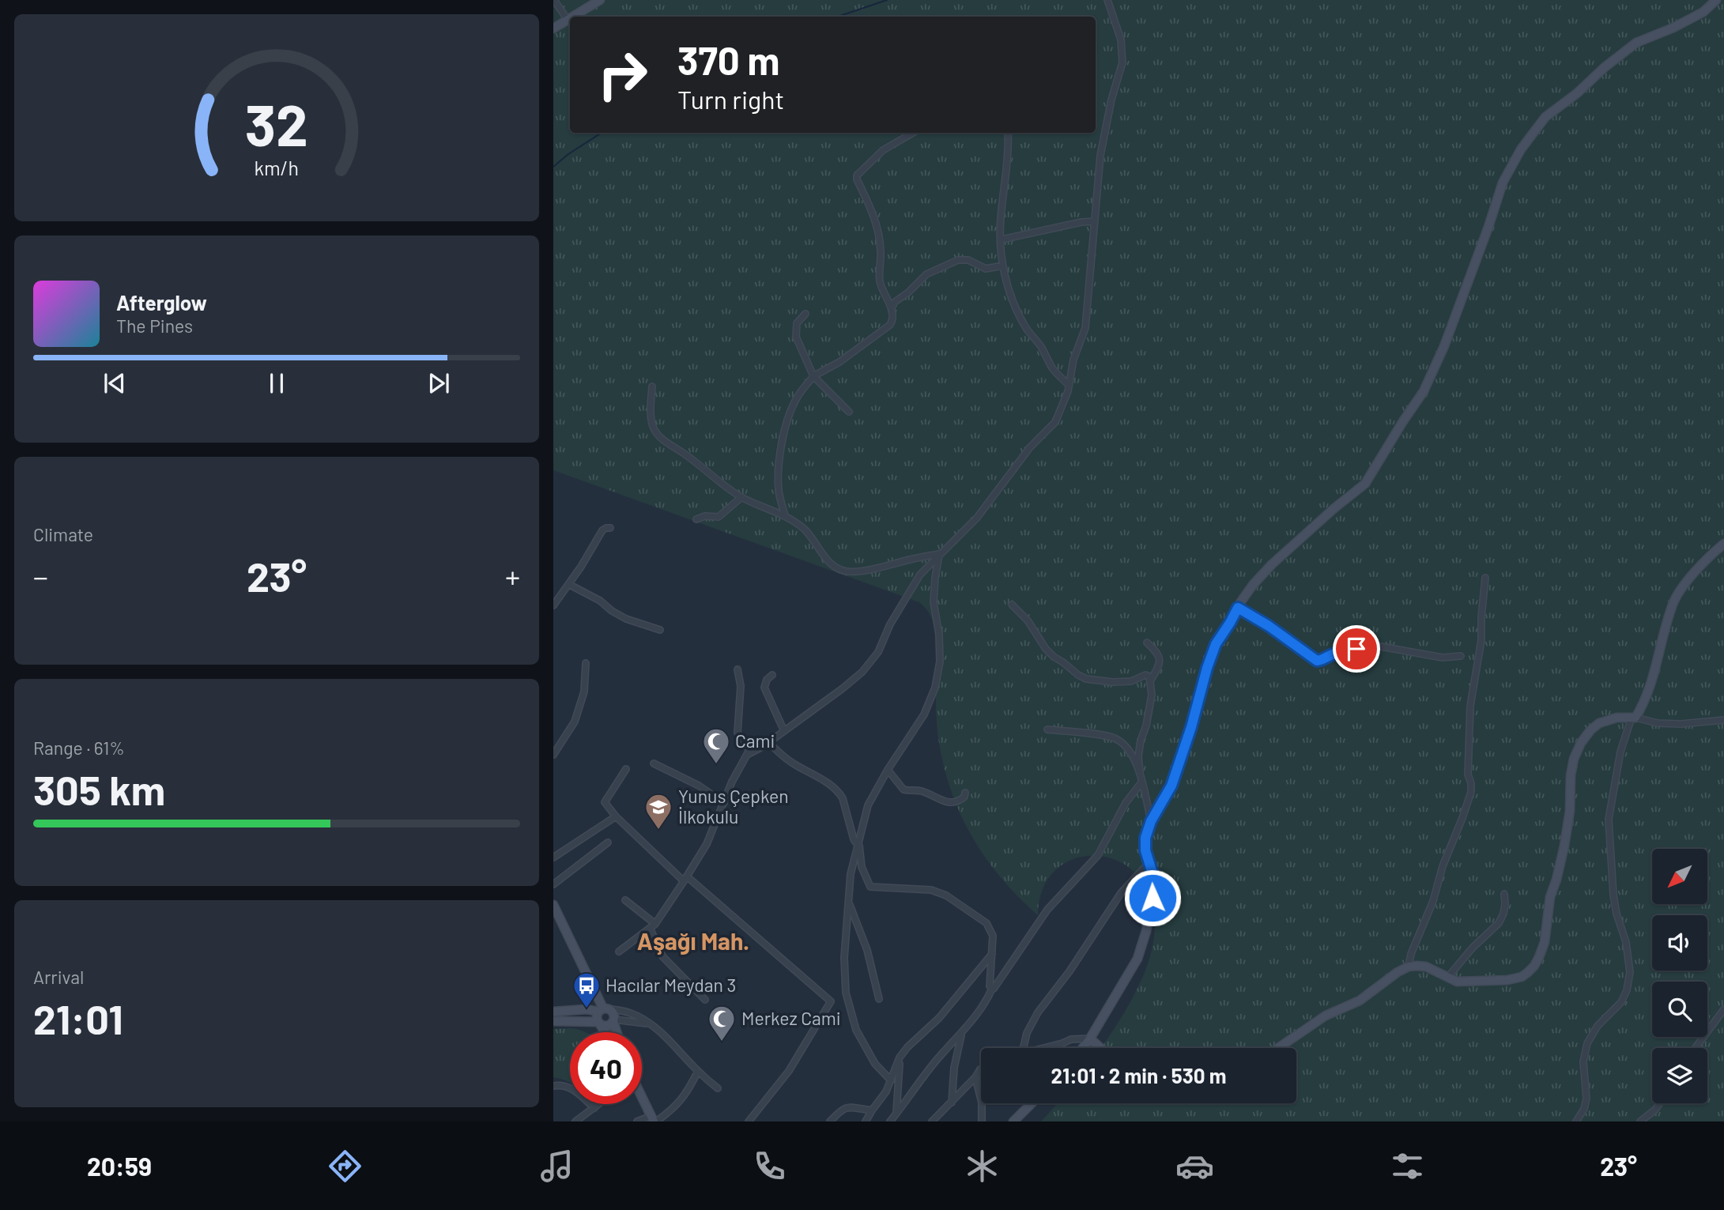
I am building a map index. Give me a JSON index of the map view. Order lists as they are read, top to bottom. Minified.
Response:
{"districts":["Aşağı Mah."],"places":{"mosque":["Cami","Merkez Cami"],"school or university":["Yunus Çepken İlkokulu"],"bus stop":["Hacılar Meydan 3"]},"north":"bottom left","page":{"turn":["370 m","Turn right"],"song":["Afterglow","The Pines"],"tile":["Climate",["Range · 61%","305 km"],["Arrival","21:01"]],"heat":["−","23°","+"],"limit":"40","trip":"21:01 · 2 min · 530 m","tabs":["20:59","23°"],"gauge":["32","km/h"]}}
